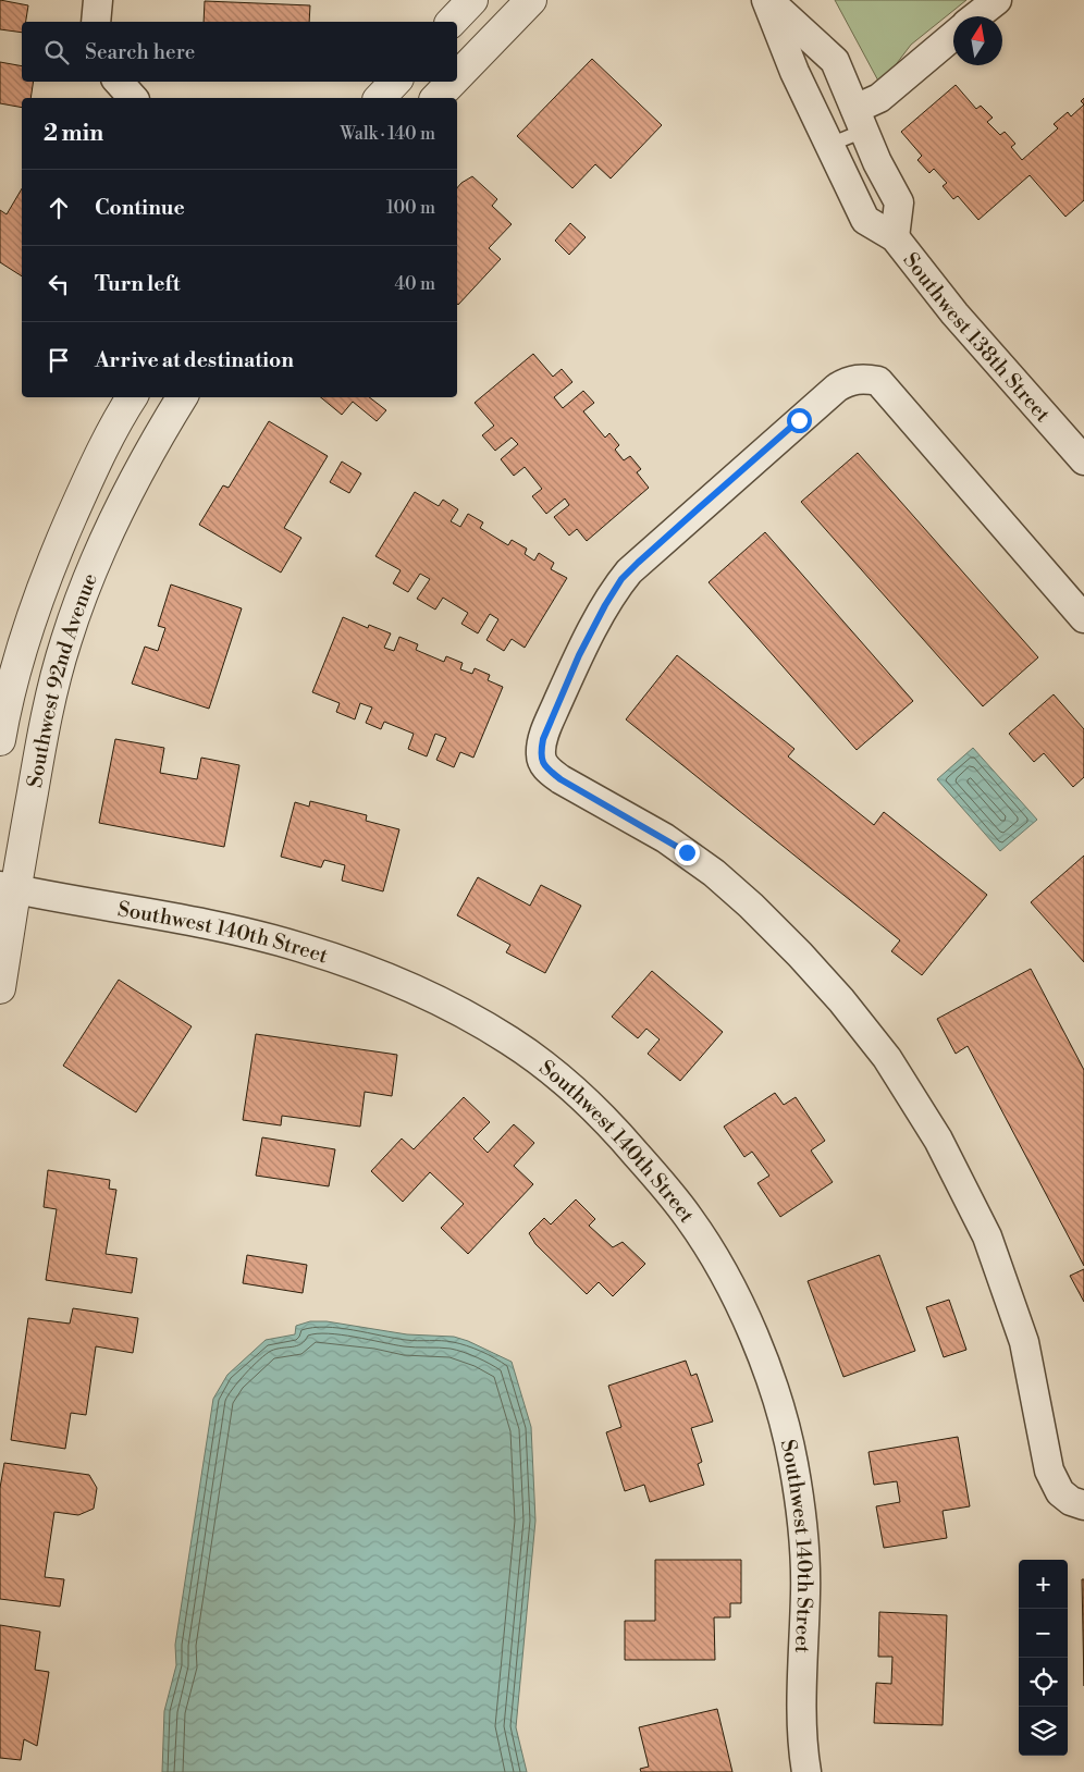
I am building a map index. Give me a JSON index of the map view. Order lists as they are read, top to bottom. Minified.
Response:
{"streets":{"street":["Southwest 138th Street","Southwest 92nd Avenue","Southwest 140th Street"]},"crossings":[["Southwest 92nd Avenue","Southwest 140th Street"]],"north":"top","page":{"search":"Search here","heading":["2 min","Walk · 140 m"],"list":[["Continue","100 m"],["Turn left","40 m"],"Arrive at destination"],"map_buttons":["+","−"]}}
